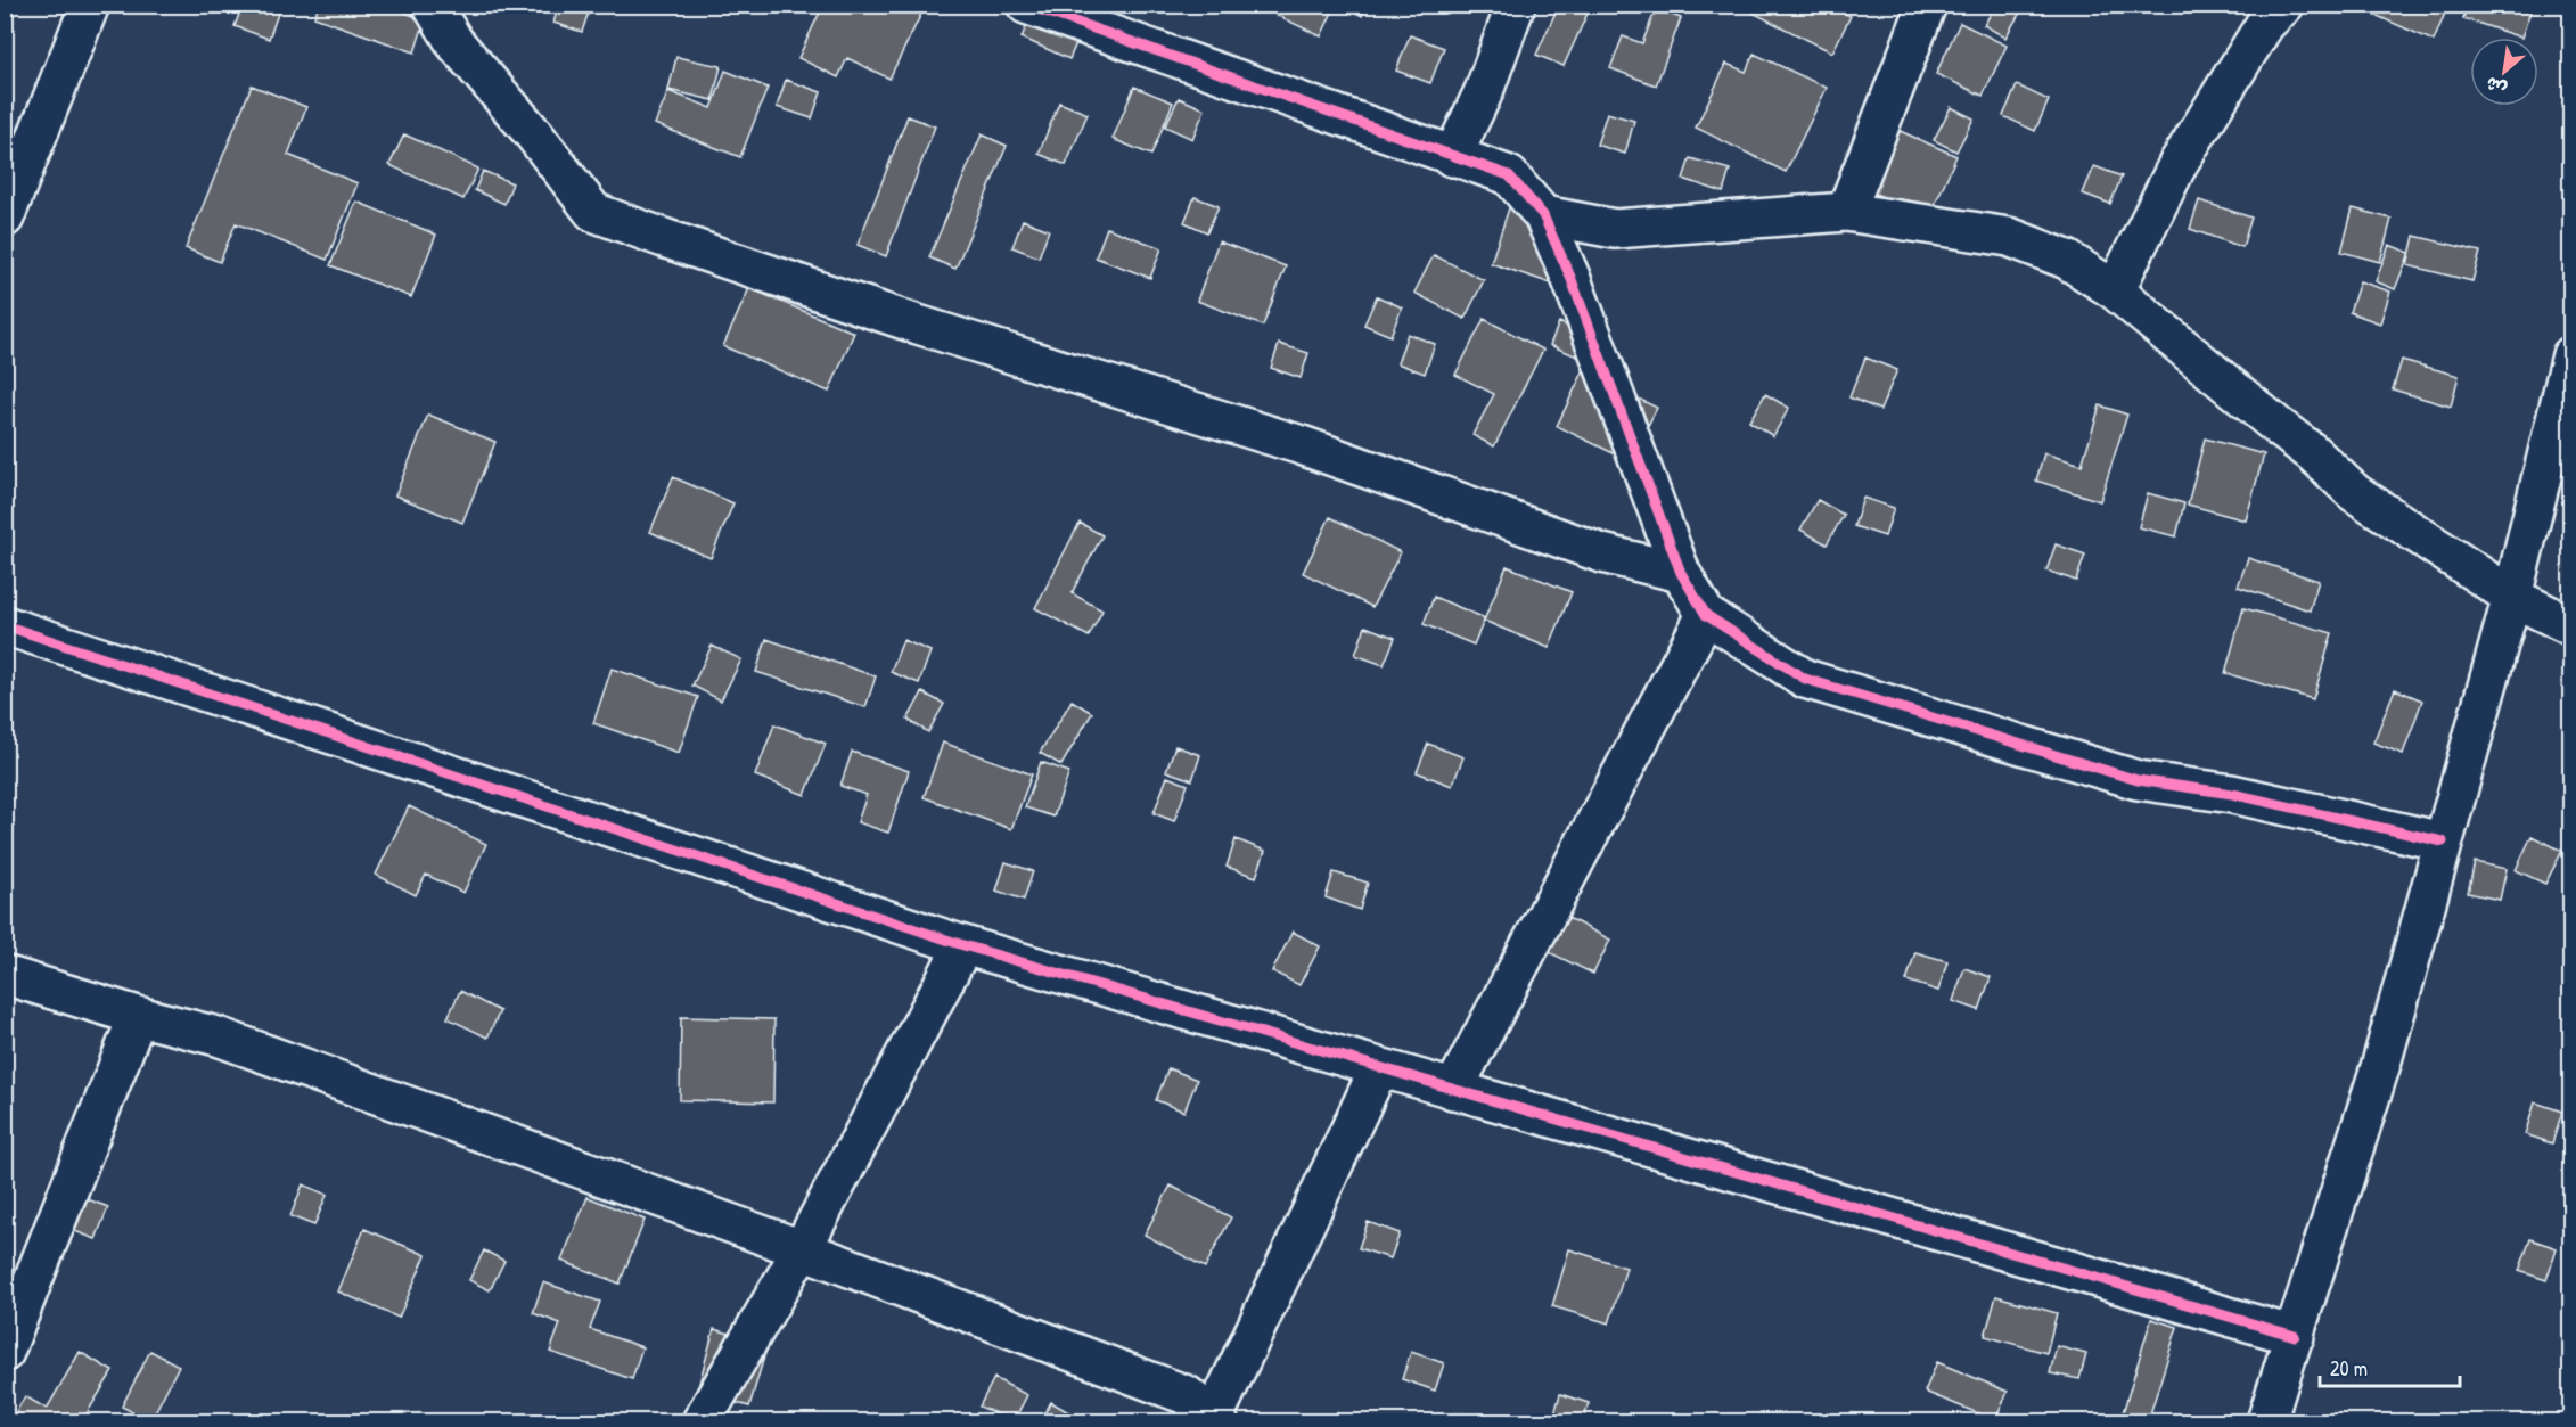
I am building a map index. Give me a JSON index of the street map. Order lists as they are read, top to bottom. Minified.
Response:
{"scale_bar":"20 m","north":"bottom left"}
